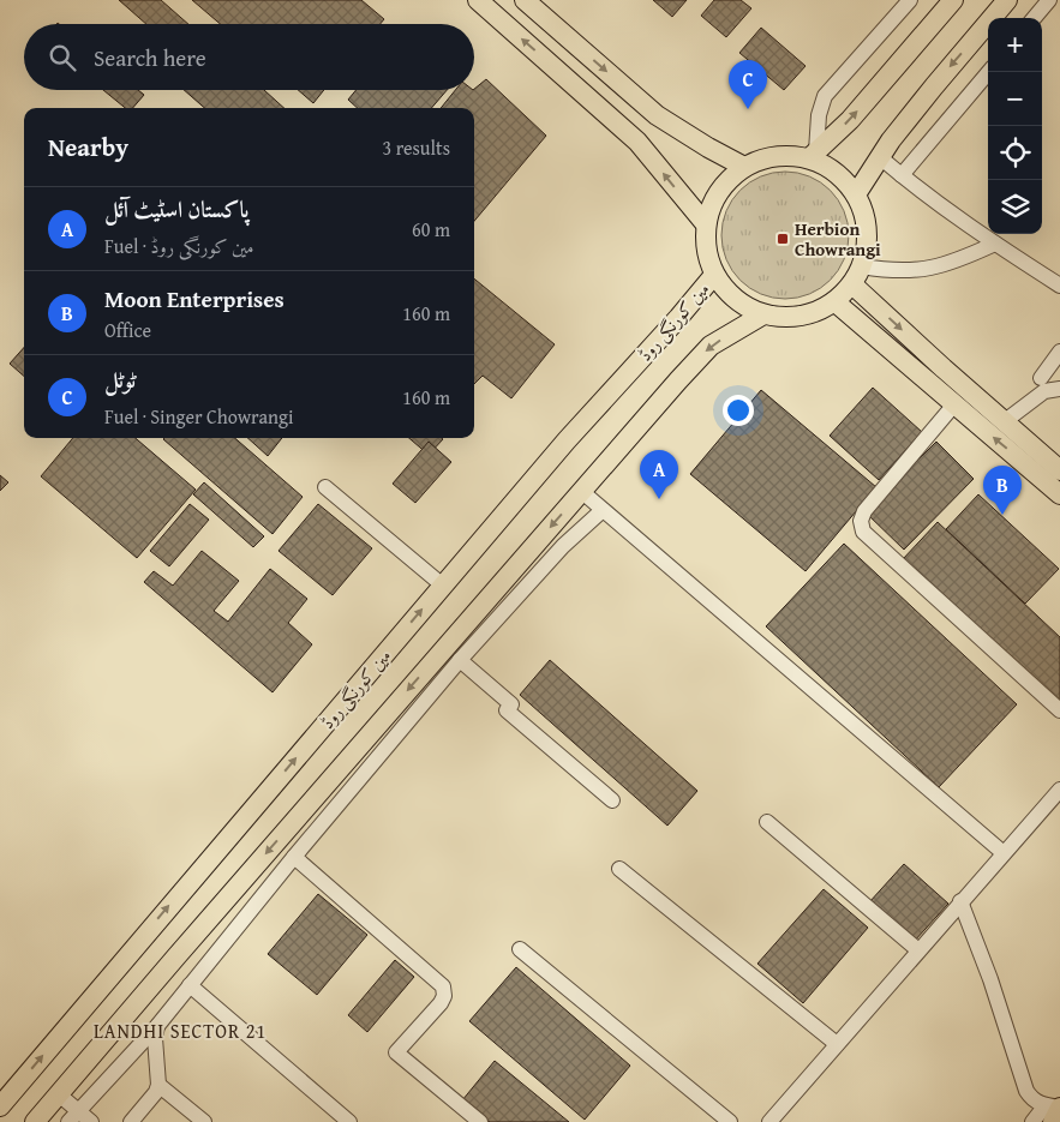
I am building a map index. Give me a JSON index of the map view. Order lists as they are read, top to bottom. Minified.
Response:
{"streets":{"main road":["مین کورنگی روڈ"]},"districts":["LANDHI SECTOR 21"],"places":{"transit":["Herbion Chowrangi"]},"page":{"map_buttons":["+","−"],"search":"Search here","pins":["C","A","B"],"heading":["Nearby","3 results"],"list":[{"mark":"A","name":"پاکستان اسٹیٹ آئل","note":"Fuel · مین کورنگی روڈ","value":"60 m"},{"mark":"B","name":"Moon Enterprises","note":"Office","value":"160 m"},{"mark":"C","name":"ٹوٹل","note":"Fuel · Singer Chowrangi","value":"160 m"}]}}
